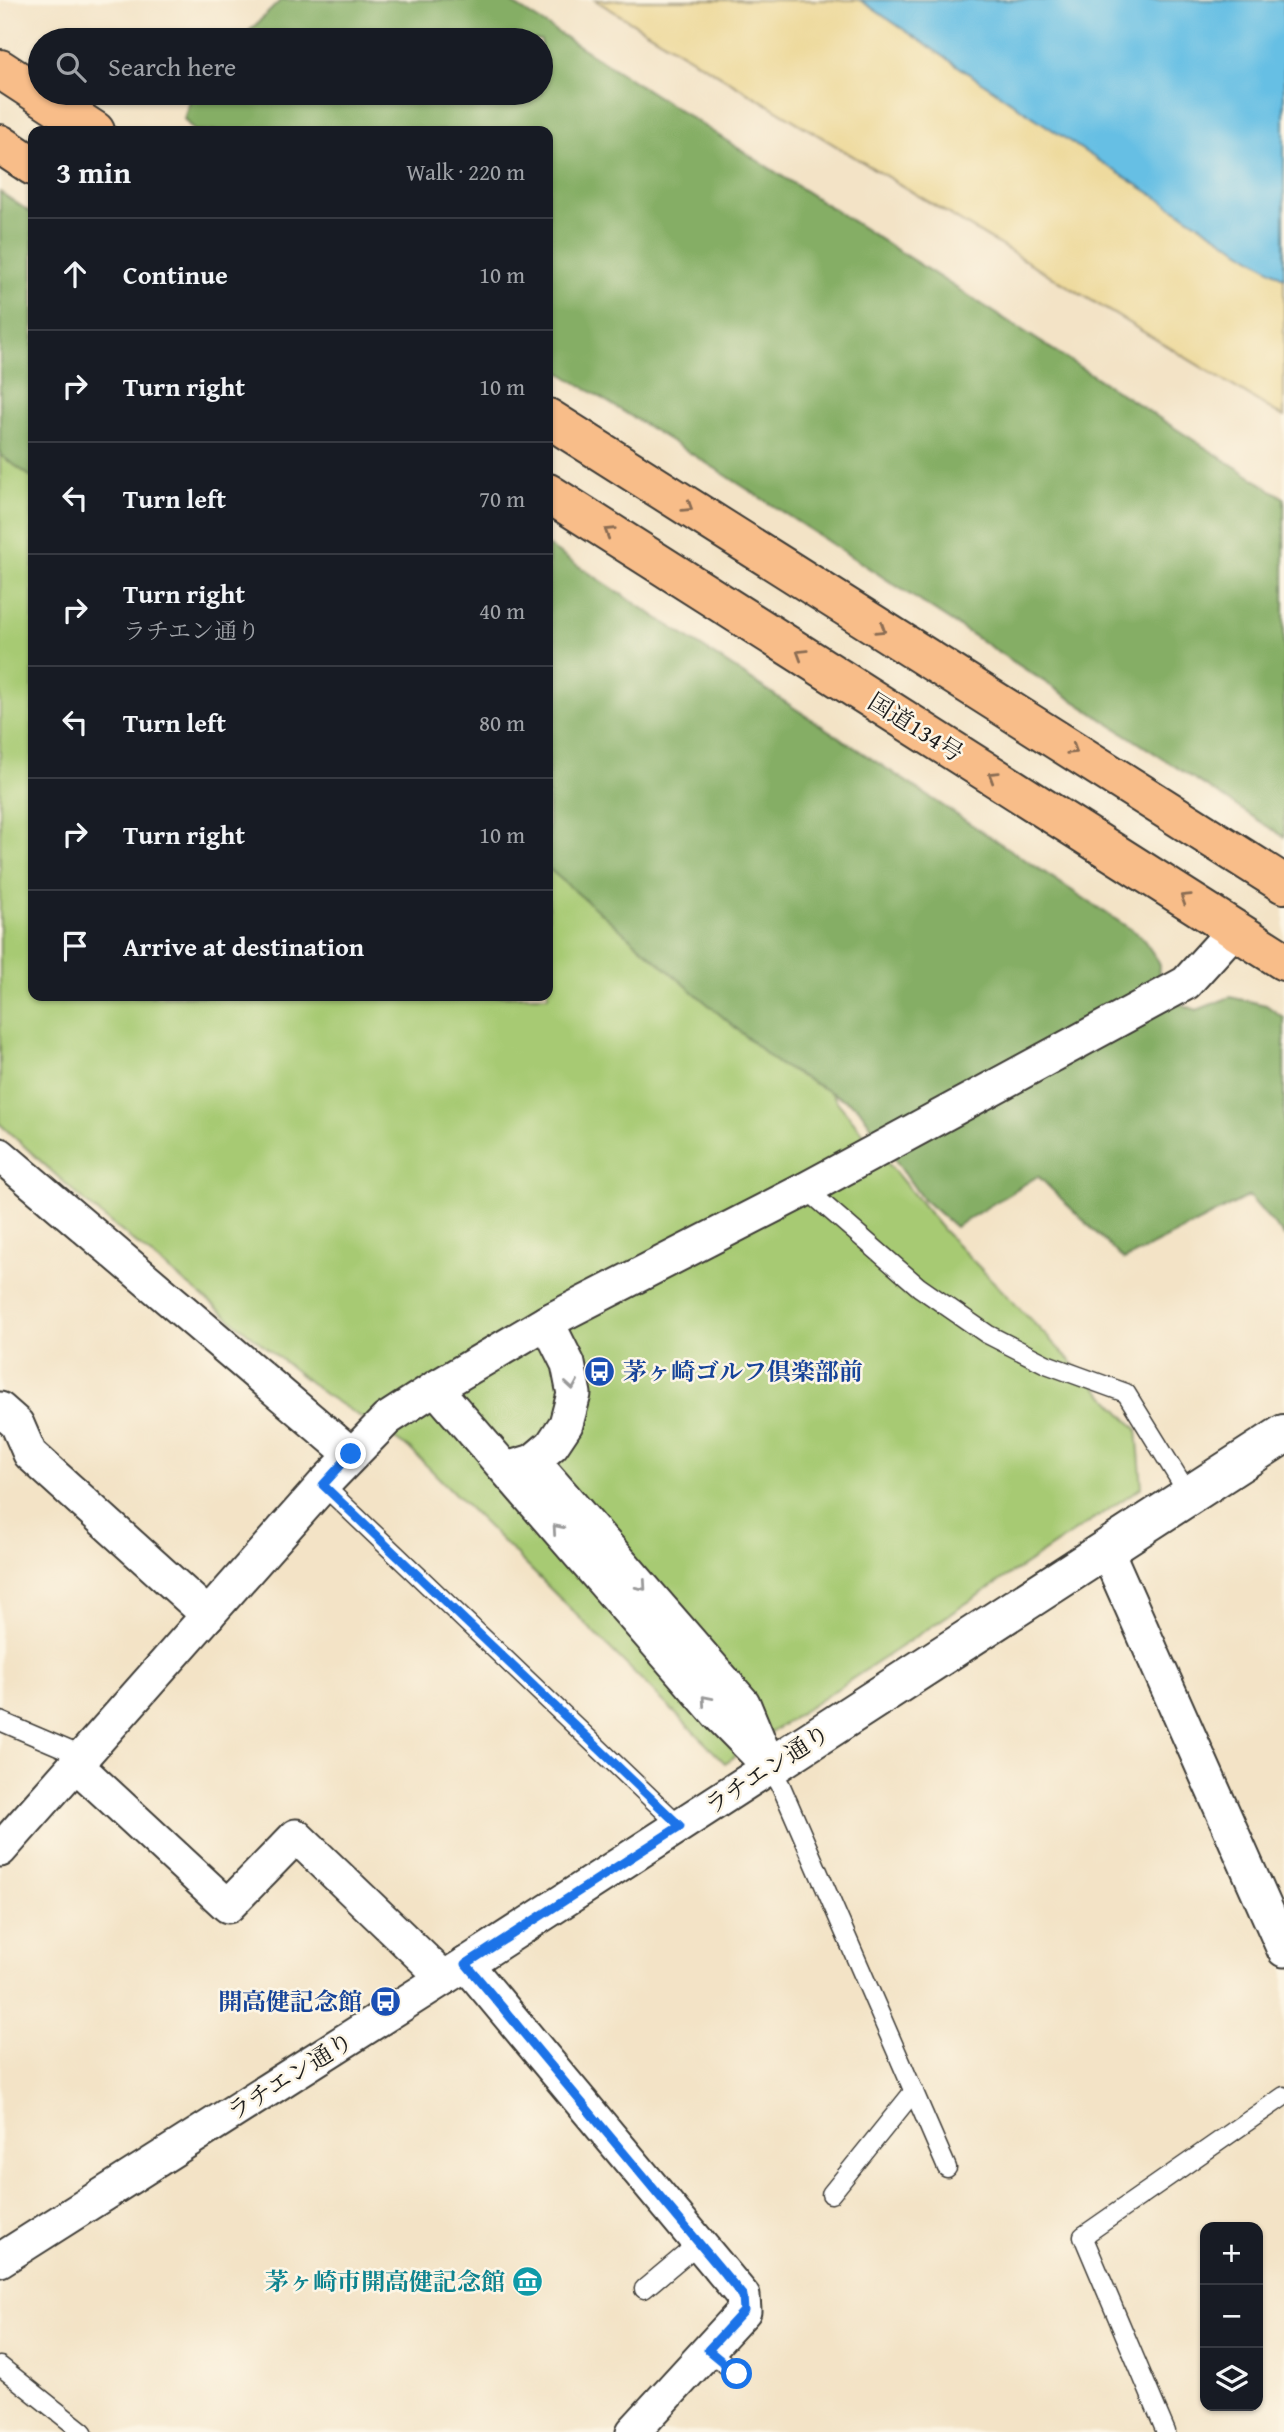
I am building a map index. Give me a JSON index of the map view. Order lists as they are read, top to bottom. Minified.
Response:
{"streets":{"highway":["国道134号"],"street":["ラチエン通り"]},"places":{"bus stop":["茅ヶ崎ゴルフ倶楽部前","開高健記念館"],"museum":["茅ヶ崎市開高健記念館"]},"page":{"search":"Search here","heading":["3 min","Walk · 220 m"],"list":[["Continue","10 m"],["Turn right","10 m"],["Turn left","70 m"],["Turn right","ラチエン通り","40 m"],["Turn left","80 m"],["Turn right","10 m"],"Arrive at destination"],"map_buttons":["+","−"]}}
